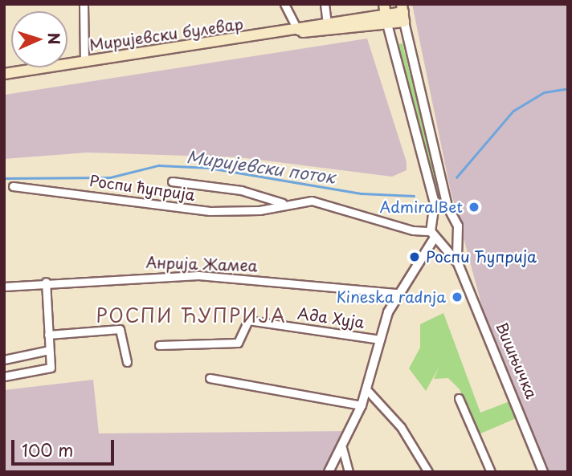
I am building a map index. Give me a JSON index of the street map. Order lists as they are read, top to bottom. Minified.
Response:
{"streets":{"main road":["Миријевски булевар"],"street":["Роспи ћуприја","Анрија Жамеа","Ада Хуја","Вишњичка"]},"crossings":[["Миријевски булевар","Вишњичка"],["Роспи ћуприја","Вишњичка"]],"districts":["РОСПИ ЋУПРИЈА"],"water":["Миријевски поток"],"places":["AdmiralBet","Роспи Ћуприја","Kineska radnja"],"scale_bar":"100 m","north":"right"}
